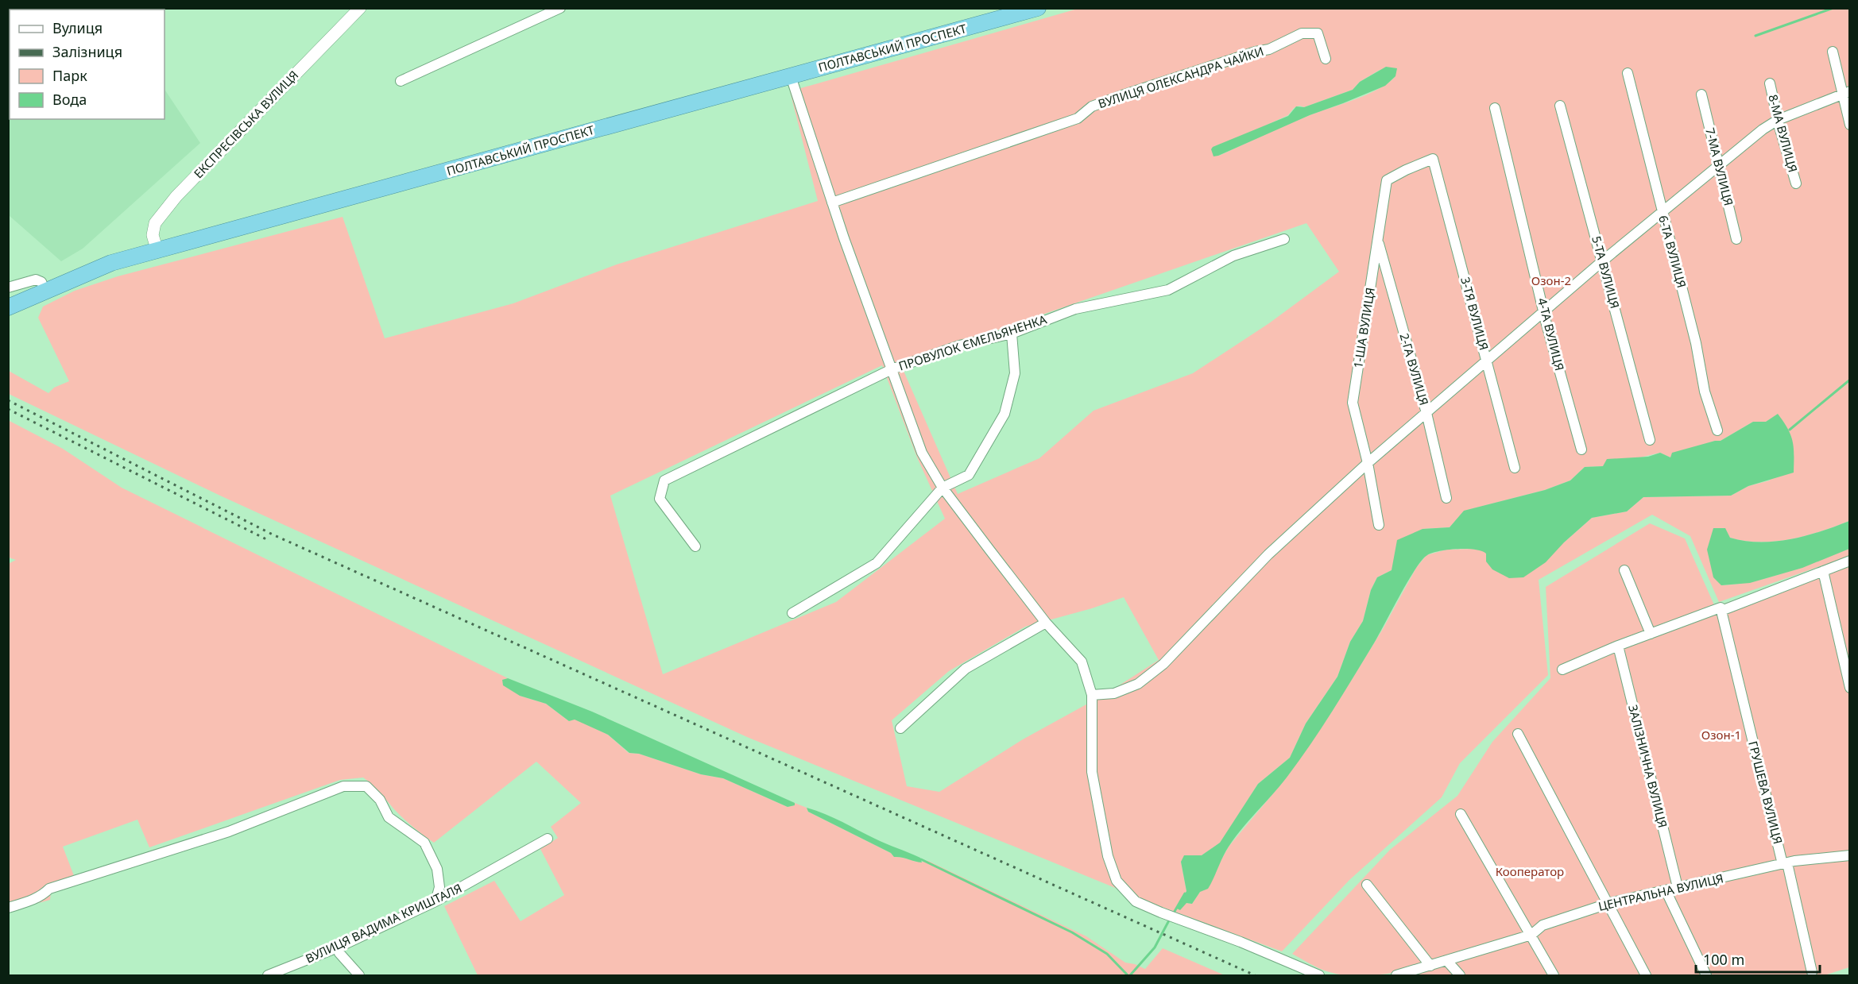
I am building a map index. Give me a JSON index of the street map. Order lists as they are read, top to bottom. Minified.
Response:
{"streets":{"highway":["ПОЛТАВСЬКИЙ ПРОСПЕКТ"],"street":["ВУЛИЦЯ ОЛЕКСАНДРА ЧАЙКИ","ЕКСПРЕСІВСЬКА ВУЛИЦЯ","8-МА ВУЛИЦЯ","7-МА ВУЛИЦЯ","6-ТА ВУЛИЦЯ","5-ТА ВУЛИЦЯ","3-ТЯ ВУЛИЦЯ","1-ША ВУЛИЦЯ","4-ТА ВУЛИЦЯ","ПРОВУЛОК ЄМЕЛЬЯНЕНКА","2-ГА ВУЛИЦЯ","ЗАЛІЗНИЧНА ВУЛИЦЯ","ГРУШЕВА ВУЛИЦЯ","ЦЕНТРАЛЬНА ВУЛИЦЯ","ВУЛИЦЯ ВАДИМА КРИШТАЛЯ"]},"crossings":[["ПОЛТАВСЬКИЙ ПРОСПЕКТ","ЕКСПРЕСІВСЬКА ВУЛИЦЯ"],["3-ТЯ ВУЛИЦЯ","1-ША ВУЛИЦЯ"],["1-ША ВУЛИЦЯ","2-ГА ВУЛИЦЯ"],["ЗАЛІЗНИЧНА ВУЛИЦЯ","ЦЕНТРАЛЬНА ВУЛИЦЯ"],["ГРУШЕВА ВУЛИЦЯ","ЦЕНТРАЛЬНА ВУЛИЦЯ"]],"parks":["Озон-2","Озон-1","Кооператор"],"legend":["Вулиця","Залізниця","Парк","Вода"],"scale_bar":"100 m"}
